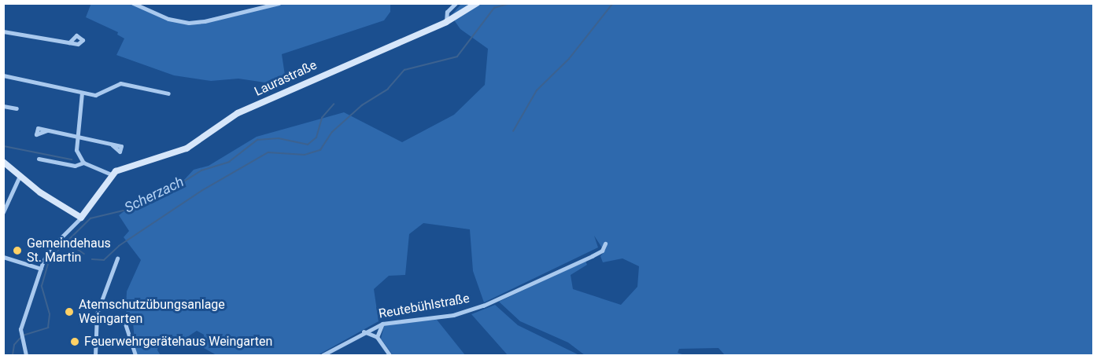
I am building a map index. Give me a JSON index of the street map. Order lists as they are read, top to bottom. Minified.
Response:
{"streets":{"street":["Laurastraße","Reutebühlstraße"]},"water":["Scherzach"],"places":["Gemeindehaus St. Martin","Atemschutzübungsanlage Weingarten","Feuerwehrgerätehaus Weingarten"]}
